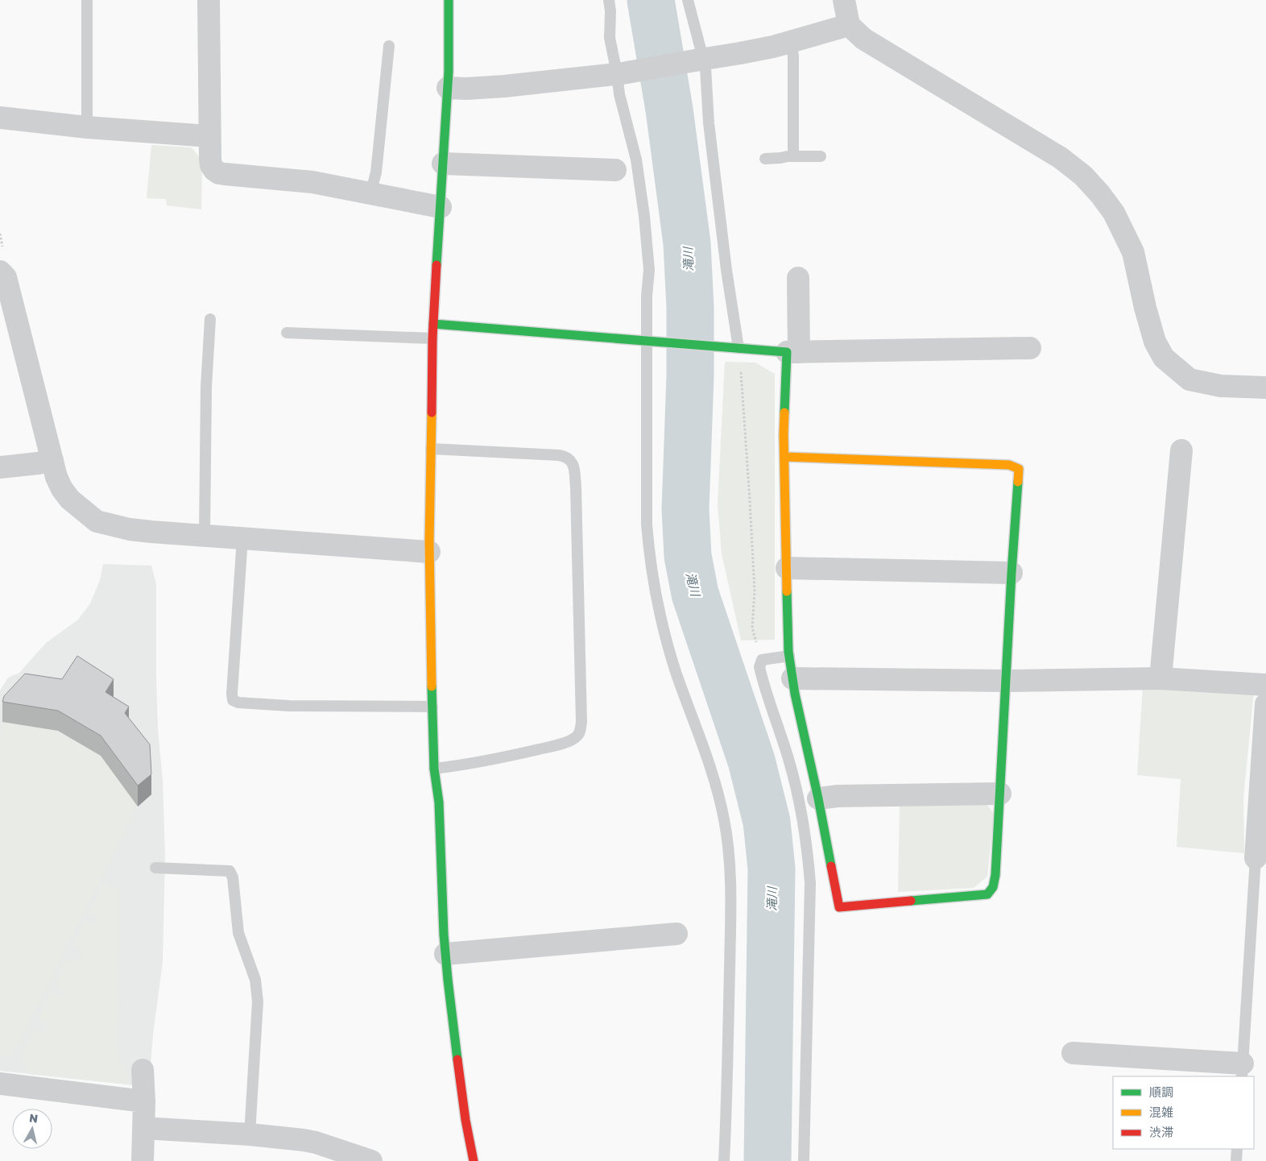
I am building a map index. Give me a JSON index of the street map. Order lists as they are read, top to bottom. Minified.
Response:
{"water":["滝川"],"legend":["順調","混雑","渋滞"],"north":"top"}
